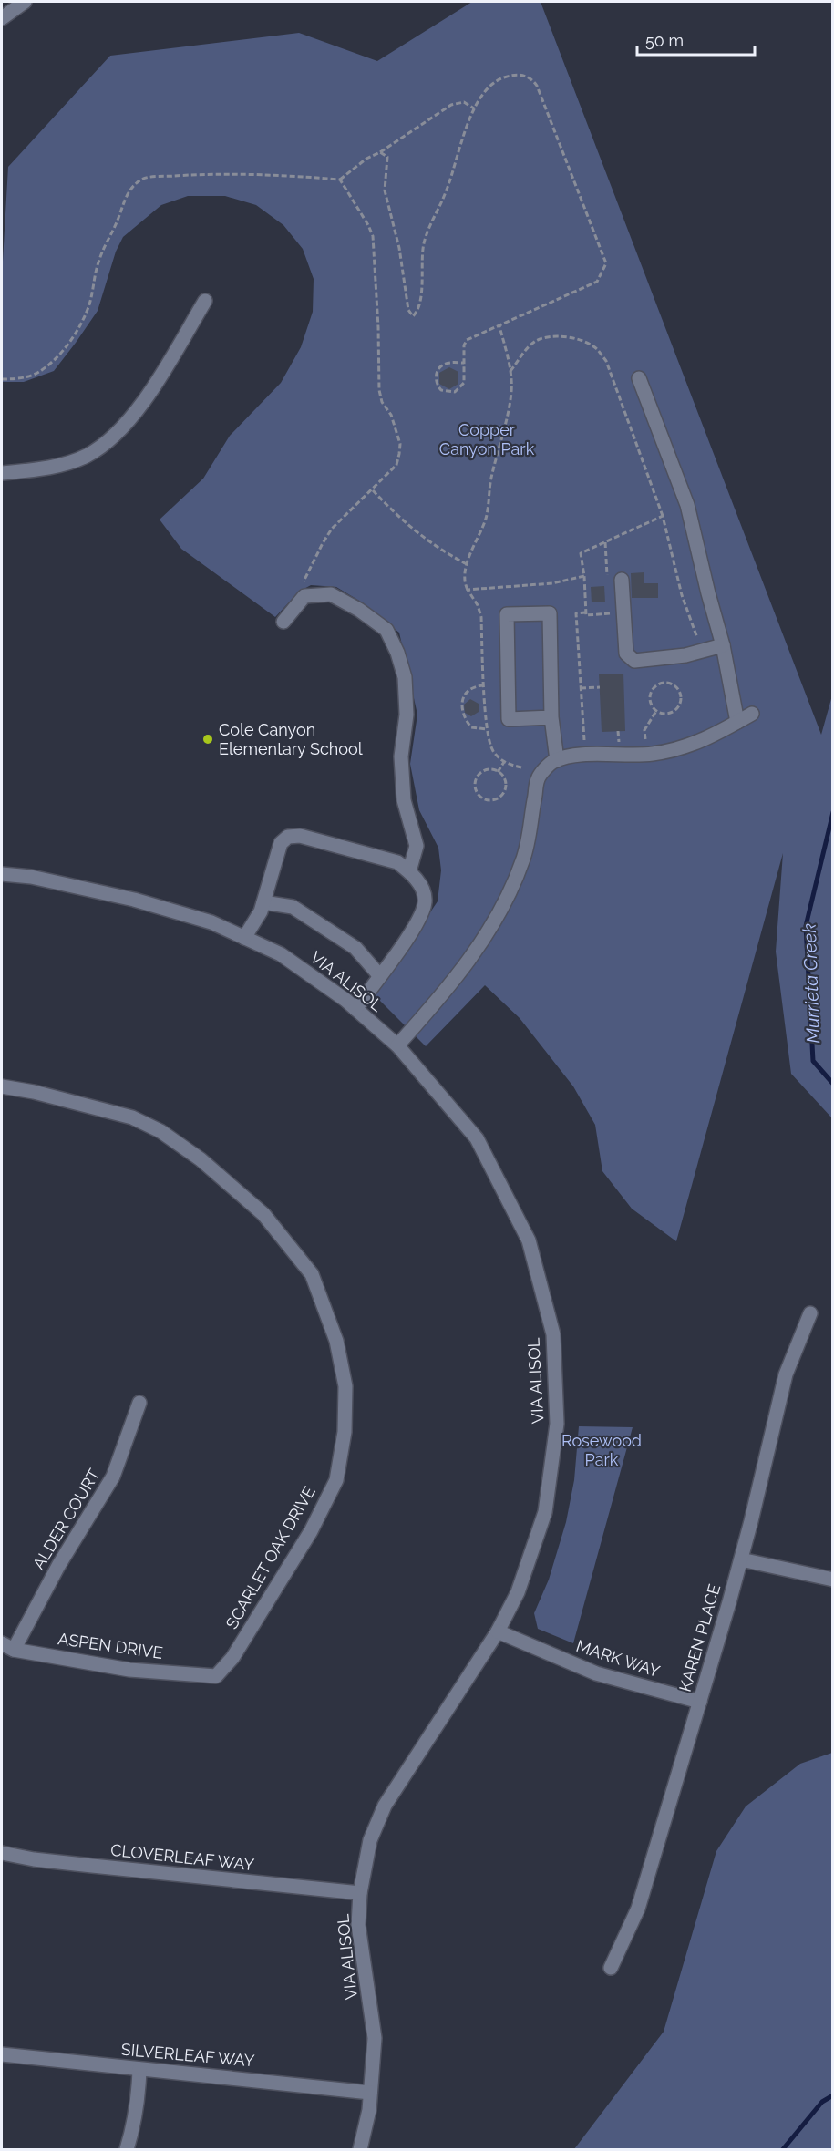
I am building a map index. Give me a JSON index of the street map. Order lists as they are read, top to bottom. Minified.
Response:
{"streets":{"street":["VIA ALISOL","ALDER COURT","SCARLET OAK DRIVE","KAREN PLACE","ASPEN DRIVE","MARK WAY","CLOVERLEAF WAY","SILVERLEAF WAY"]},"crossings":[["VIA ALISOL","MARK WAY"],["VIA ALISOL","CLOVERLEAF WAY"],["VIA ALISOL","SILVERLEAF WAY"],["ALDER COURT","ASPEN DRIVE"],["SCARLET OAK DRIVE","ASPEN DRIVE"],["KAREN PLACE","MARK WAY"]],"water":["Murrieta Creek"],"parks":["Copper Canyon Park","Rosewood Park"],"places":["Cole Canyon Elementary School"],"scale_bar":"50 m"}
